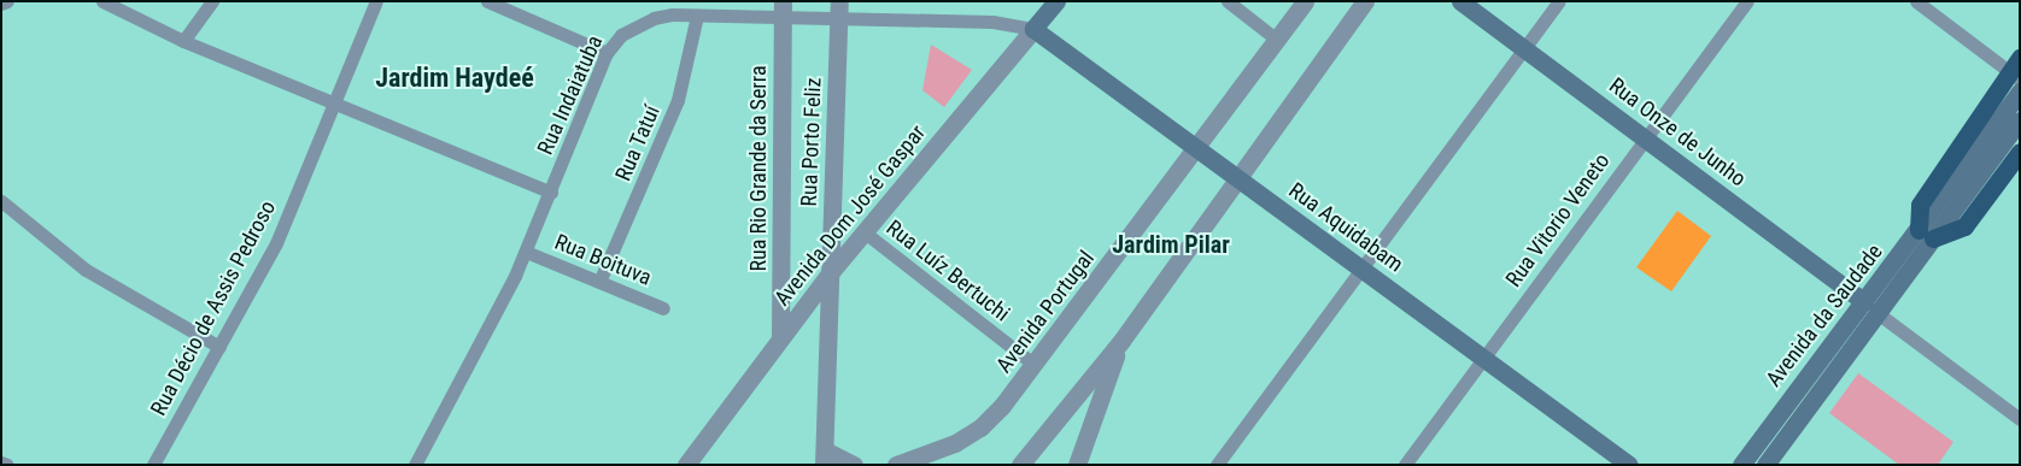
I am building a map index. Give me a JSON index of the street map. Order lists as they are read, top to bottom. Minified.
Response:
{"streets":{"main road":["Rua Onze de Junho","Avenida Dom José Gaspar","Rua Aquidabam","Avenida da Saudade"],"street":["Rua Indaiatuba","Rua Porto Feliz","Rua Tatuí","Rua Rio Grande da Serra","Rua Vitorio Veneto","Rua Boituva","Rua Luíz Bertuchi","Rua Décio de Assis Pedroso","Avenida Portugal"]},"crossings":[["Rua Indaiatuba","Rua Porto Feliz"],["Rua Indaiatuba","Rua Tatuí"],["Rua Indaiatuba","Rua Rio Grande da Serra"],["Rua Indaiatuba","Avenida Dom José Gaspar"],["Rua Indaiatuba","Rua Aquidabam"],["Rua Indaiatuba","Rua Boituva"],["Rua Onze de Junho","Rua Vitorio Veneto"],["Rua Onze de Junho","Avenida da Saudade"],["Rua Porto Feliz","Avenida Dom José Gaspar"],["Rua Tatuí","Rua Boituva"],["Rua Rio Grande da Serra","Avenida Dom José Gaspar"],["Avenida Dom José Gaspar","Rua Aquidabam"],["Avenida Dom José Gaspar","Rua Luíz Bertuchi"],["Rua Vitorio Veneto","Rua Aquidabam"],["Rua Aquidabam","Avenida Portugal"],["Rua Luíz Bertuchi","Avenida Portugal"]],"districts":["Jardim Haydeé","Jardim Pilar"]}
